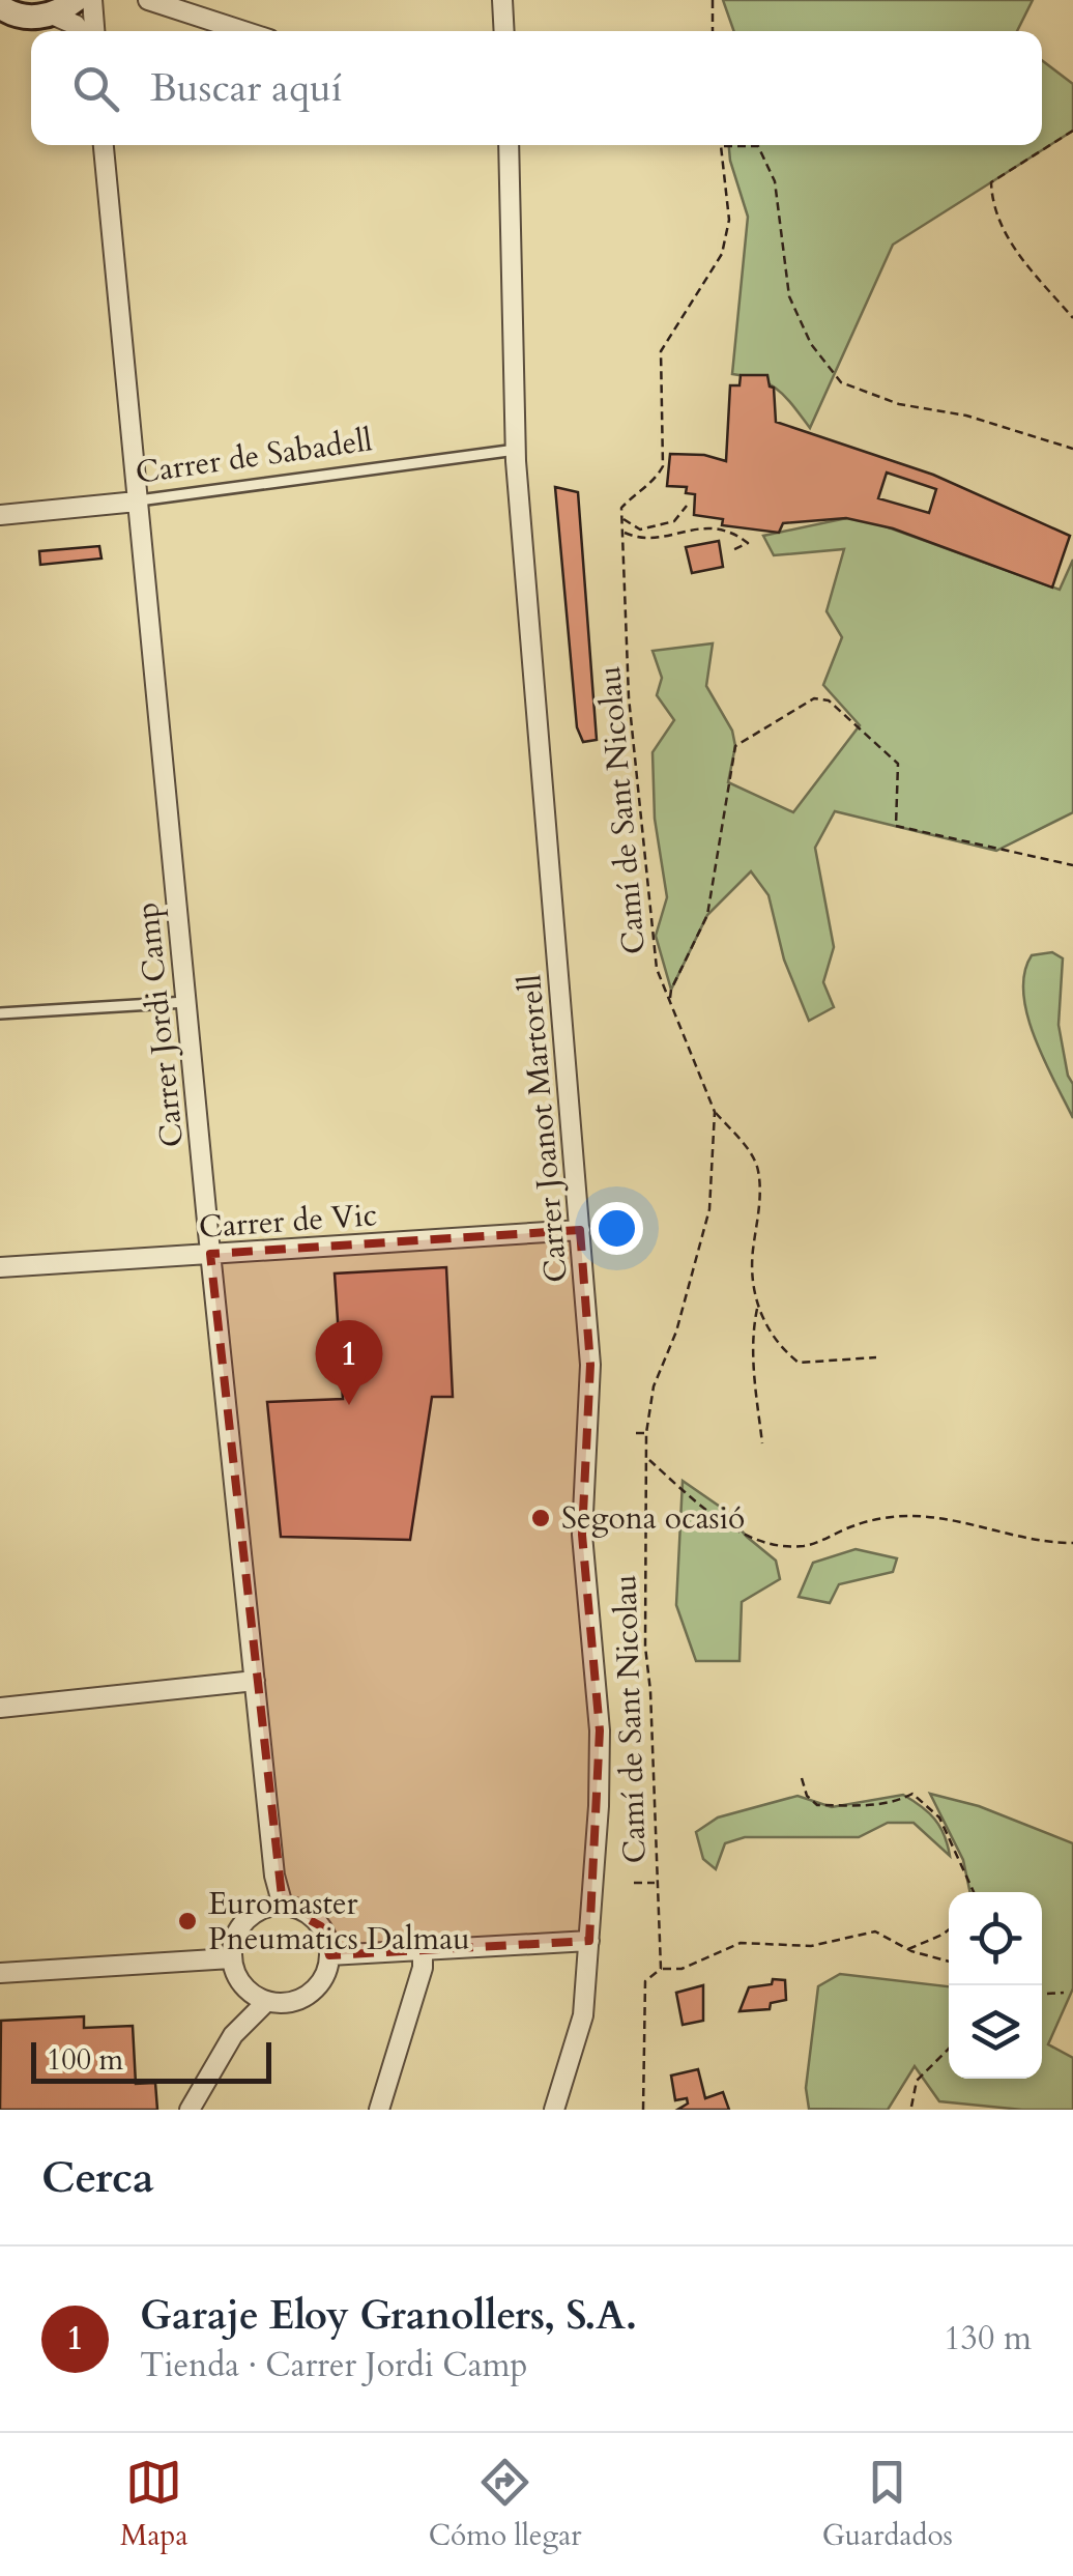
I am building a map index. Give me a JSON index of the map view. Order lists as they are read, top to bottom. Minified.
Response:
{"streets":{"street":["Carrer de Sabadell","Carrer Jordi Camp","Carrer Joanot Martorell","Carrer de Vic"],"path":["Camí de Sant Nicolau"]},"crossings":[["Carrer de Sabadell","Carrer Jordi Camp"],["Carrer de Sabadell","Carrer Joanot Martorell"],["Carrer Jordi Camp","Carrer de Vic"],["Carrer Joanot Martorell","Carrer de Vic"]],"places":["Segona ocasió","Euromaster Pneumatics Dalmau"],"scale_bar":"100 m","page":{"search":"Buscar aquí","pins":"1","scale":"100 m","heading":"Cerca","list":[{"mark":"1","name":"Garaje Eloy Granollers, S.A.","note":"Tienda · Carrer Jordi Camp","value":"130 m"}],"nav":["Mapa","Cómo llegar","Guardados"]}}
